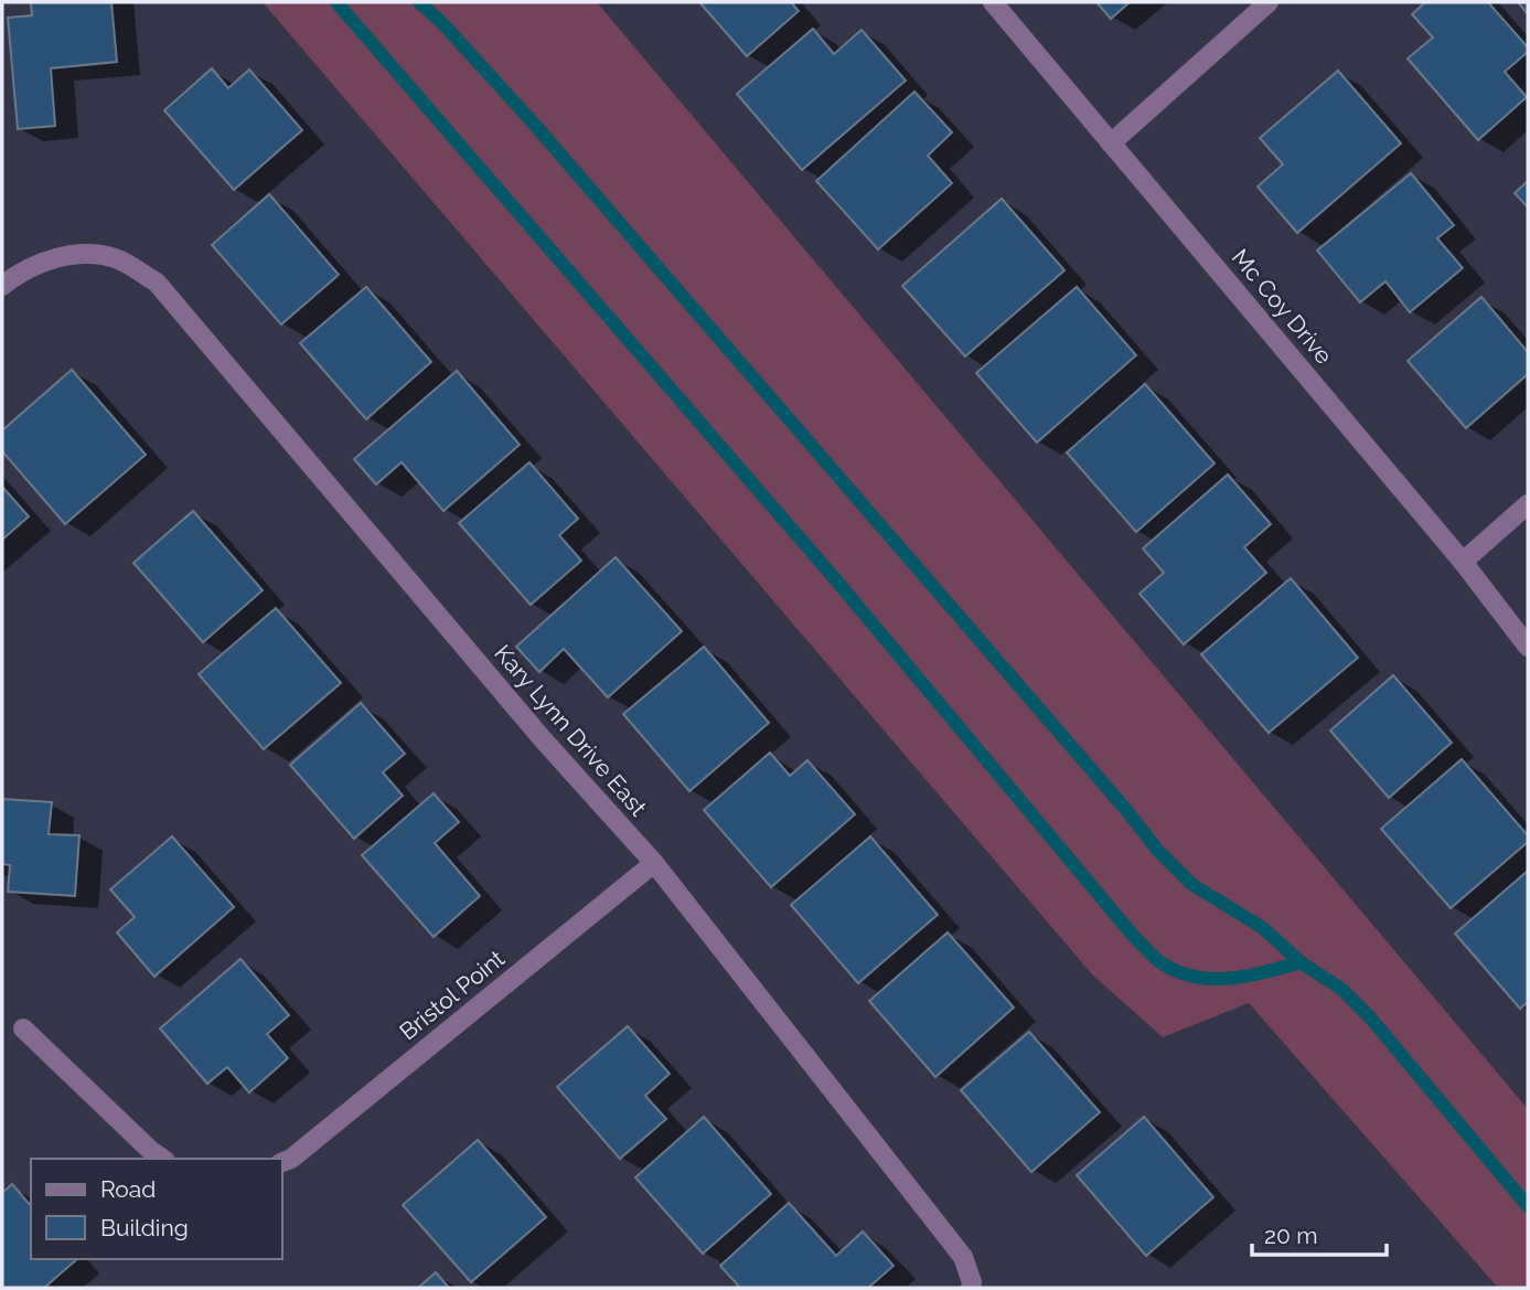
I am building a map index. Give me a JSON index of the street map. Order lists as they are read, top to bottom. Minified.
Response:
{"streets":{"street":["Mc Coy Drive","Kary Lynn Drive East","Bristol Point"]},"crossings":[["Kary Lynn Drive East","Bristol Point"]],"legend":["Road","Building"],"scale_bar":"20 m"}
